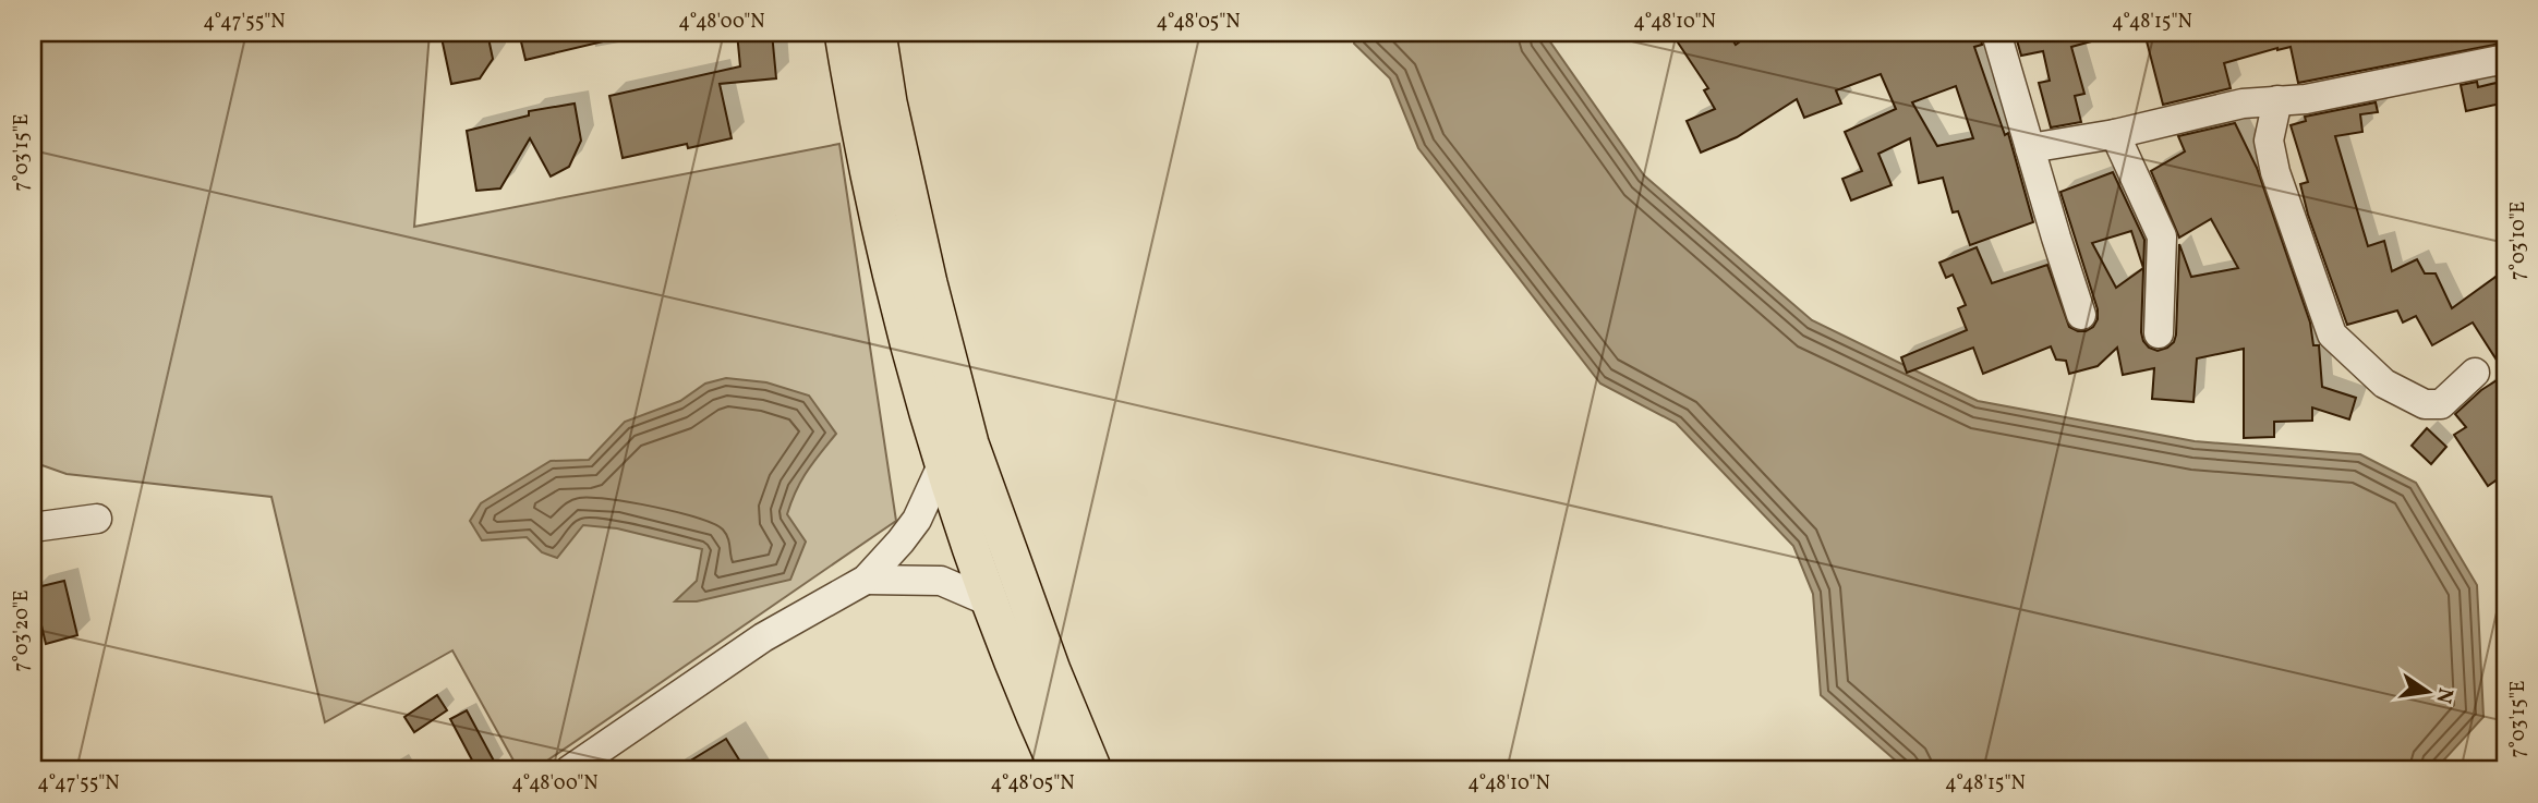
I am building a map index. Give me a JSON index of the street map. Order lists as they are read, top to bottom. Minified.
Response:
{"north":"right","coordinates":["4°47'55\"N","4°48'00\"N","4°48'05\"N","4°48'10\"N","4°48'15\"N","7°03'15\"E","7°03'10\"E","7°03'20\"E"]}
